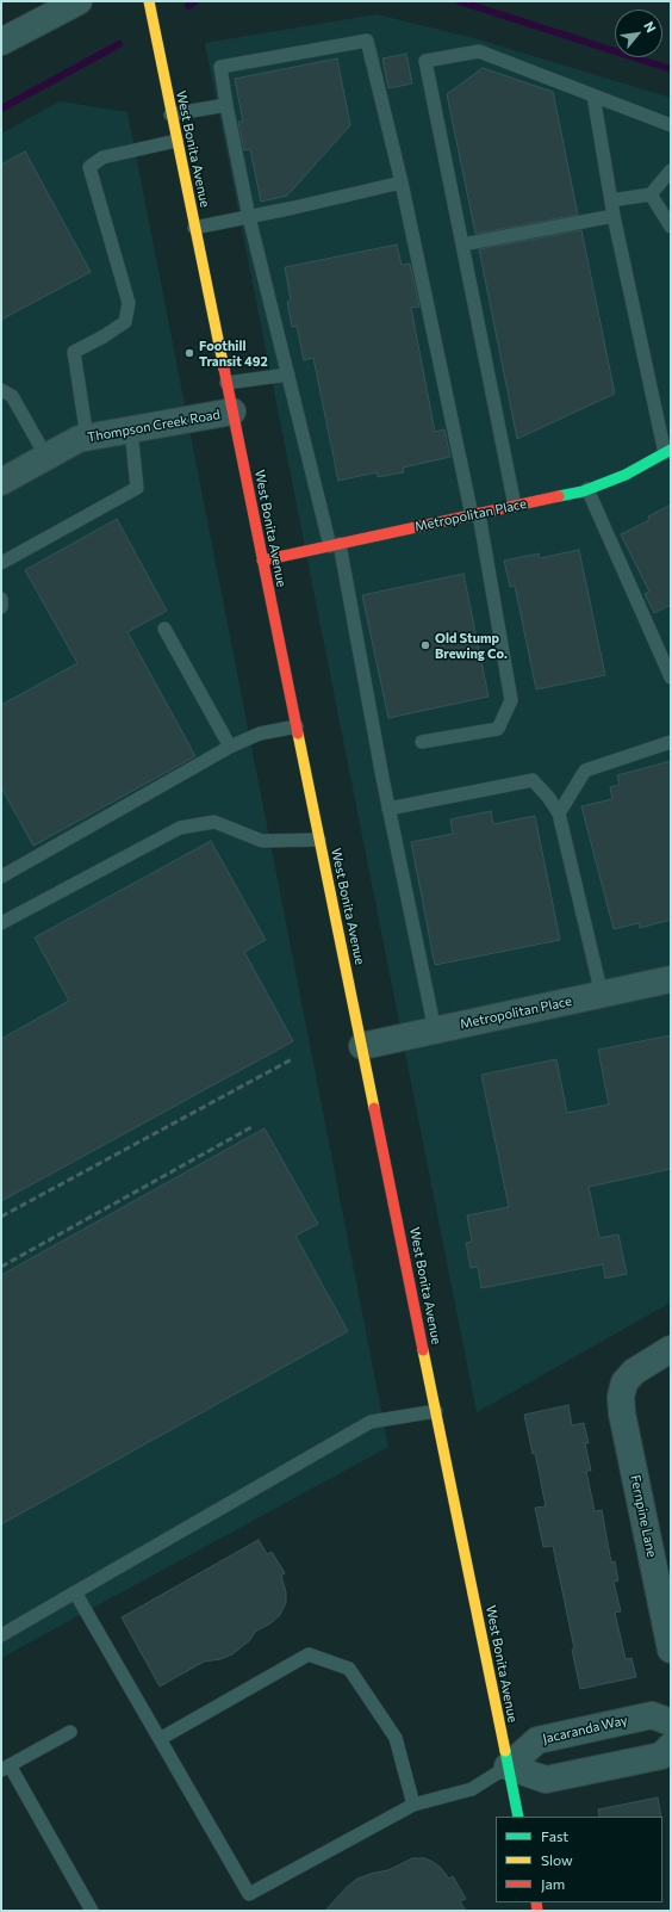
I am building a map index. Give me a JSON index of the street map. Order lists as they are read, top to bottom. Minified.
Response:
{"streets":{"main road":["West Bonita Avenue","Metropolitan Place"],"street":["Thompson Creek Road","Fernpine Lane","Jacaranda Way"]},"crossings":[["West Bonita Avenue","Thompson Creek Road"],["West Bonita Avenue","Metropolitan Place"],["West Bonita Avenue","Jacaranda Way"]],"places":["Foothill Transit 492","Old Stump Brewing Co."],"legend":["Fast","Slow","Jam"],"north":"top right"}
